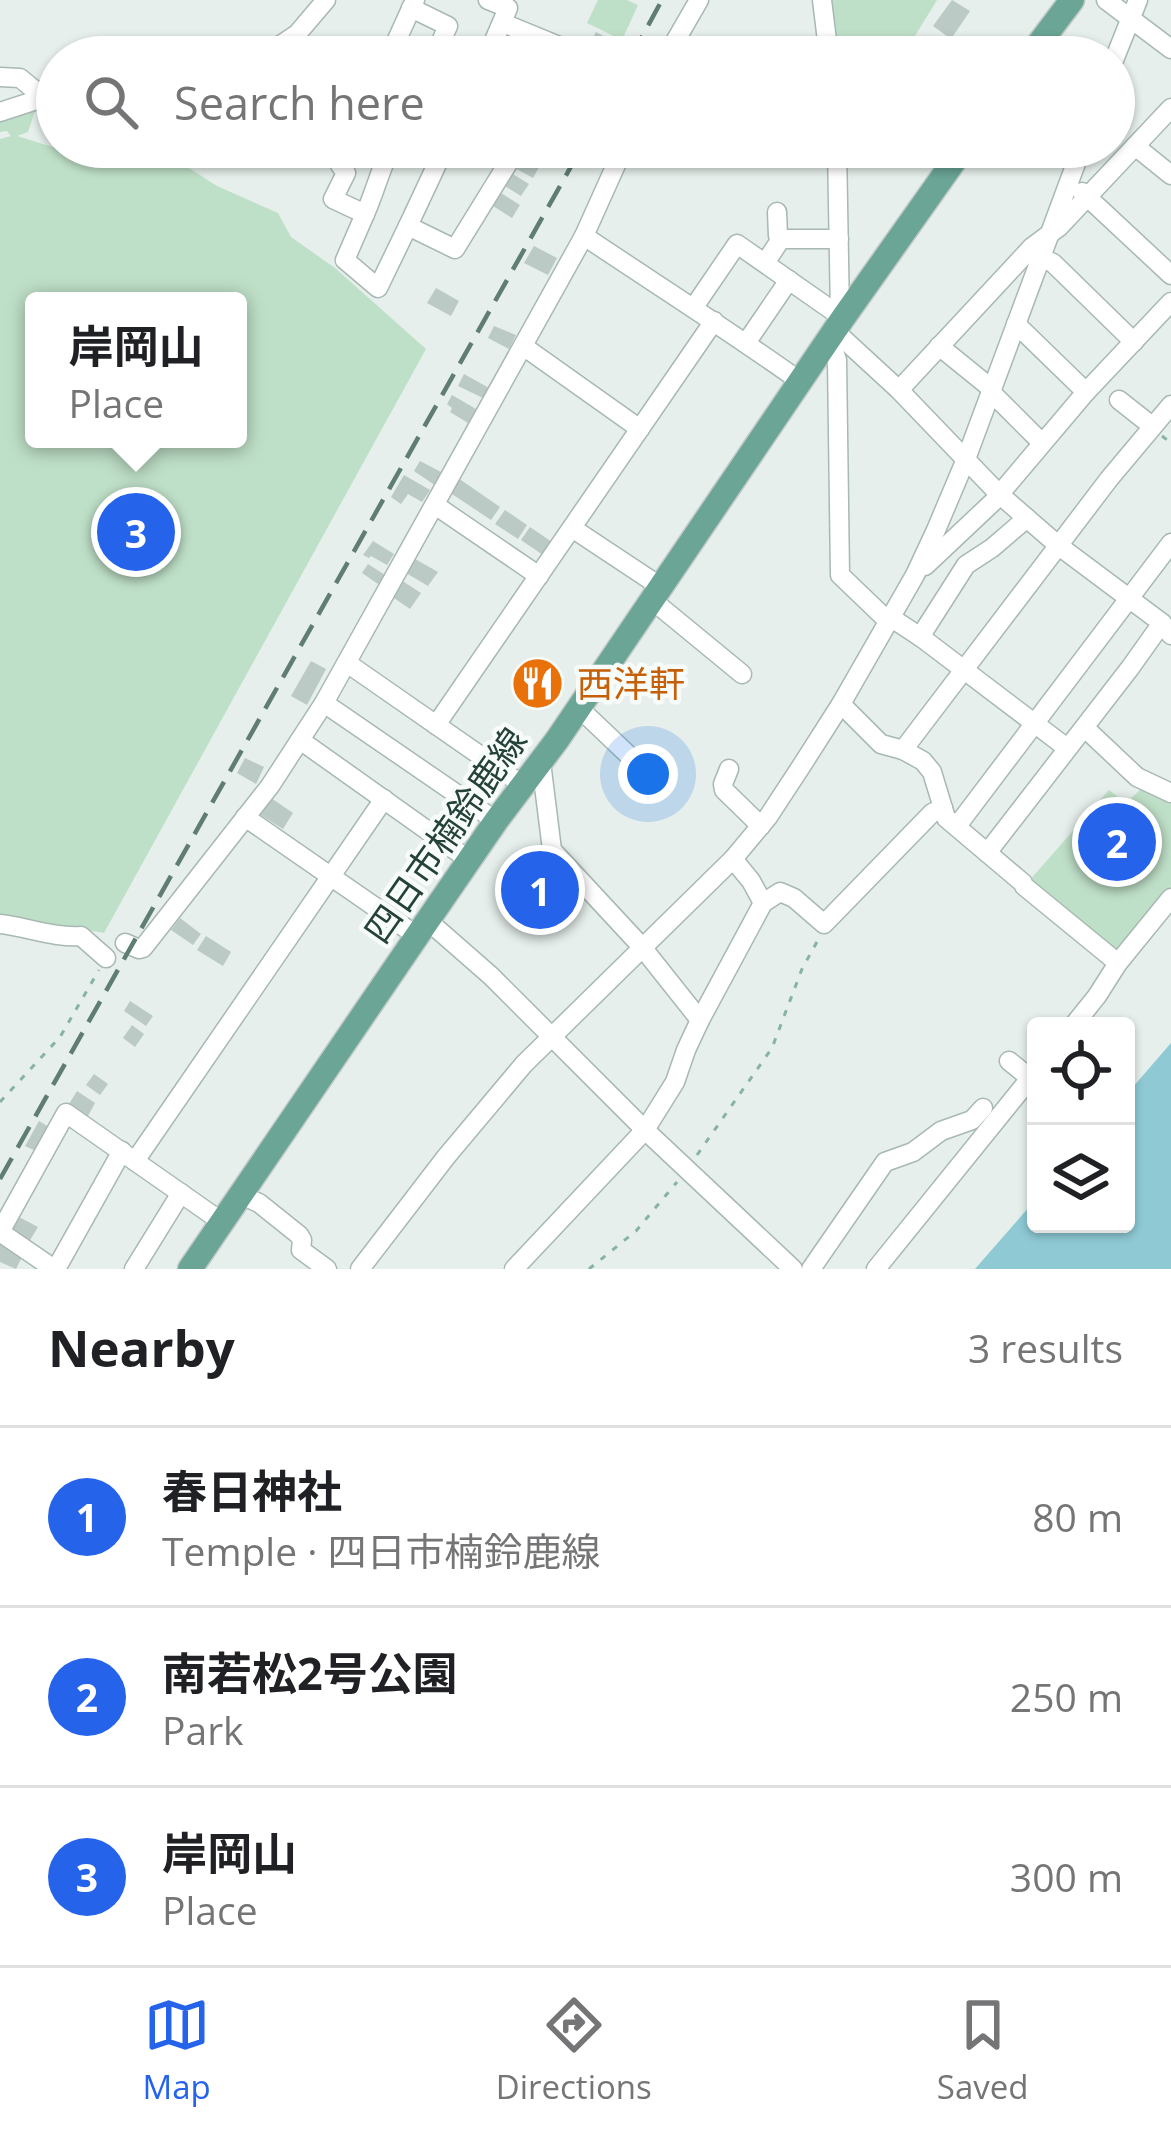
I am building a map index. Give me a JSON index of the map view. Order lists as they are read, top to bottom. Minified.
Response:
{"streets":{"main road":["四日市楠鈴鹿線"]},"places":{"restaurant":["西洋軒"]},"page":{"search":"Search here","popup":["岸岡山","Place"],"pins":["3","2","1"],"heading":["Nearby","3 results"],"list":[{"mark":"1","name":"春日神社","note":"Temple · 四日市楠鈴鹿線","value":"80 m"},{"mark":"2","name":"南若松2号公園","note":"Park","value":"250 m"},{"mark":"3","name":"岸岡山","note":"Place","value":"300 m"}],"nav":["Map","Directions","Saved"]}}
